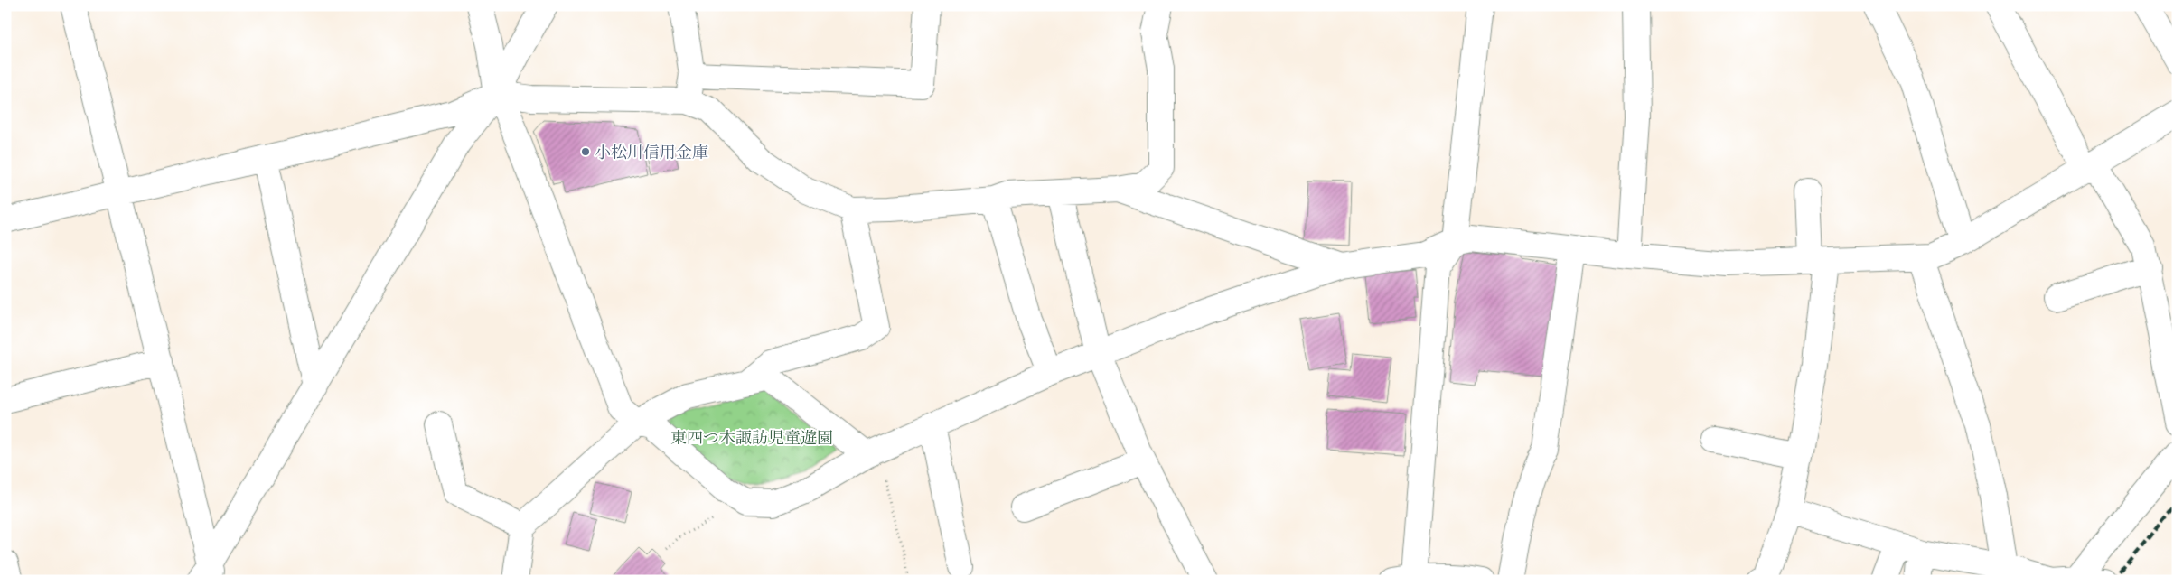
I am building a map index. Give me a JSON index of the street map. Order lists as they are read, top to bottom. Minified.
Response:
{"parks":["東四つ木諏訪児童遊園"],"places":["小松川信用金庫"]}
